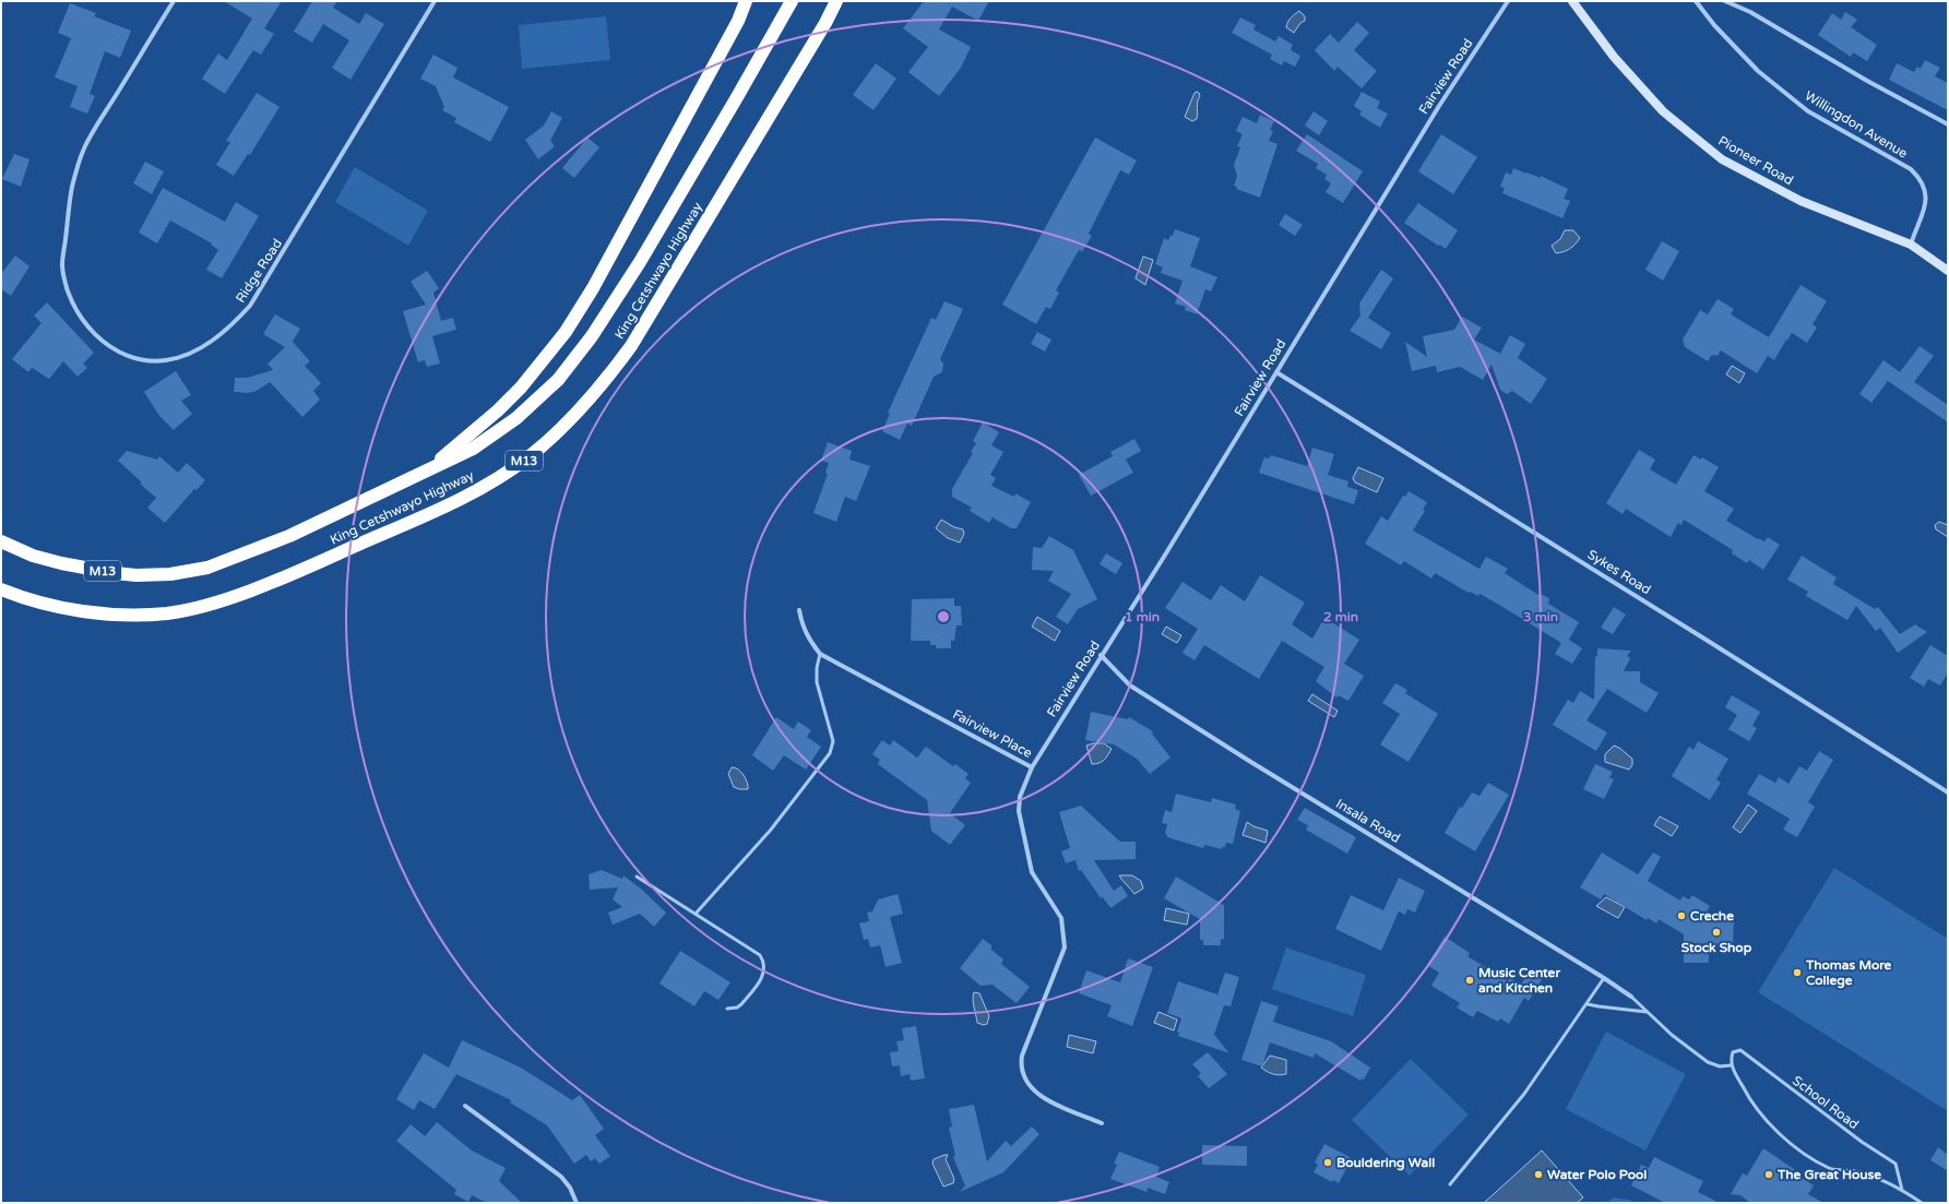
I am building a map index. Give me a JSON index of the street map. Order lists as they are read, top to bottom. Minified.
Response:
{"streets":{"highway":["King Cetshwayo Highway","M13"],"main road":["Pioneer Road"],"street":["Fairview Road","Willingdon Avenue","Ridge Road","Sykes Road","Fairview Place","Insala Road"],"lane":["School Road"]},"crossings":[["Fairview Road","Sykes Road"],["Fairview Road","Fairview Place"],["Fairview Road","Insala Road"],["Willingdon Avenue","Pioneer Road"]],"places":["Creche","Stock Shop","Thomas More College","Music Center and Kitchen","Bouldering Wall","Water Polo Pool","The Great House"],"rings":["1 min","2 min","3 min"]}
